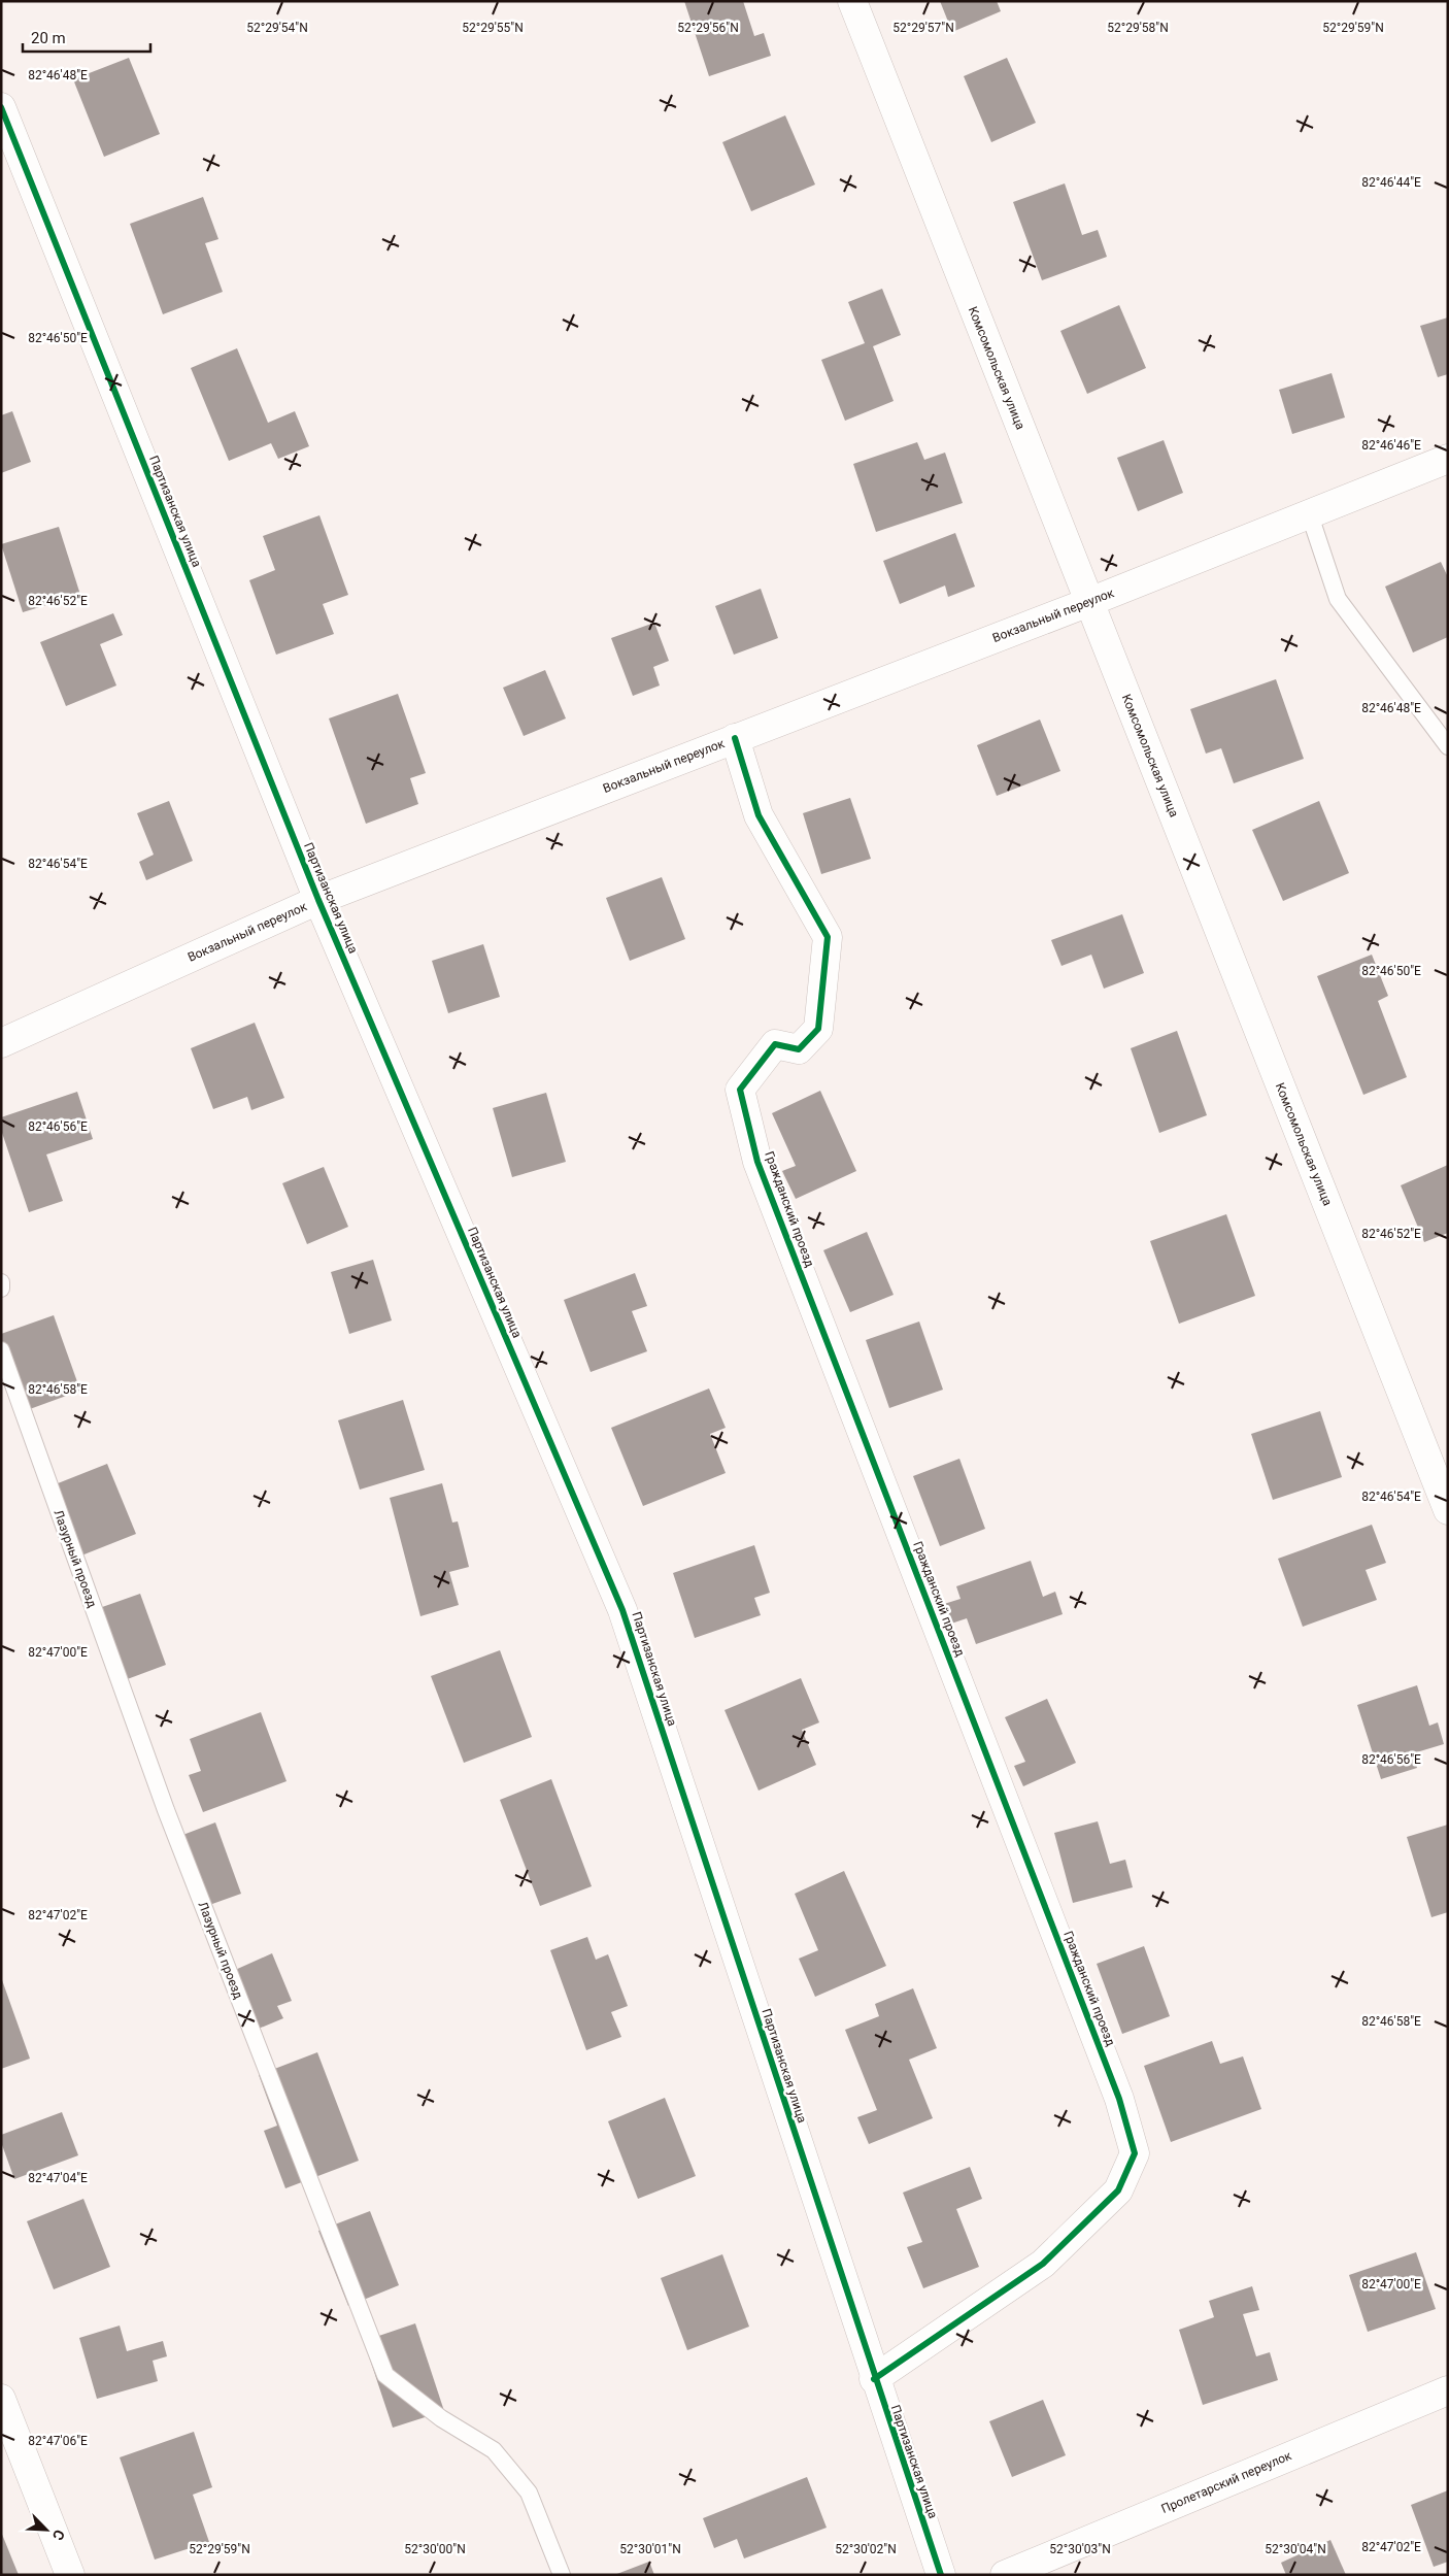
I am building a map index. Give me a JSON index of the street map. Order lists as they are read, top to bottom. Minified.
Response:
{"streets":{"street":["Комсомольская улица","Партизанская улица","Вокзальный переулок","Гражданский проезд","Пролетарский переулок"],"lane":["Лазурный проезд"]},"crossings":[["Комсомольская улица","Вокзальный переулок"],["Партизанская улица","Вокзальный переулок"],["Партизанская улица","Гражданский проезд"],["Вокзальный переулок","Гражданский проезд"]],"scale_bar":"20 m","north":"bottom right","coordinates":["52°29'54\"N","52°29'55\"N","52°29'56\"N","52°29'57\"N","52°29'59\"N","52°29'58\"N","82°46'48\"E","82°46'44\"E","82°46'50\"E","82°46'46\"E","82°46'52\"E","82°46'54\"E","82°46'56\"E","82°46'58\"E","82°47'00\"E","82°47'02\"E","82°47'04\"E","82°47'06\"E","52°30'00\"N","52°30'01\"N","52°30'02\"N","52°30'03\"N","52°30'04\"N"]}
